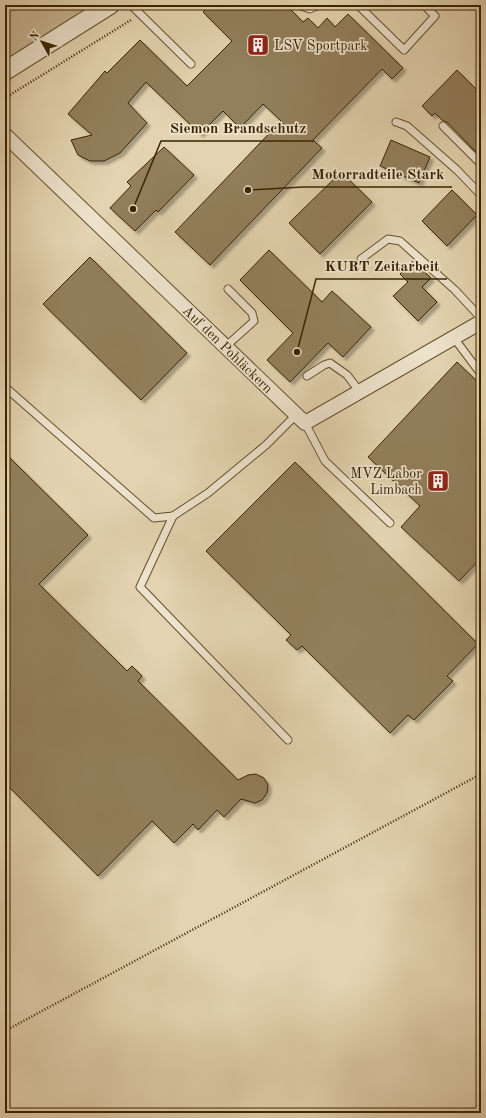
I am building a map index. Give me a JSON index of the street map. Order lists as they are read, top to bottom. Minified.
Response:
{"streets":{"street":["Auf den Pohläckern"]},"places":{"building":["LSV Sportpark","MVZ Labor Limbach"],"other":["Motorradteile Stark","Siemon Brandschutz","KURT Zeitarbeit"]},"north":"top left"}
